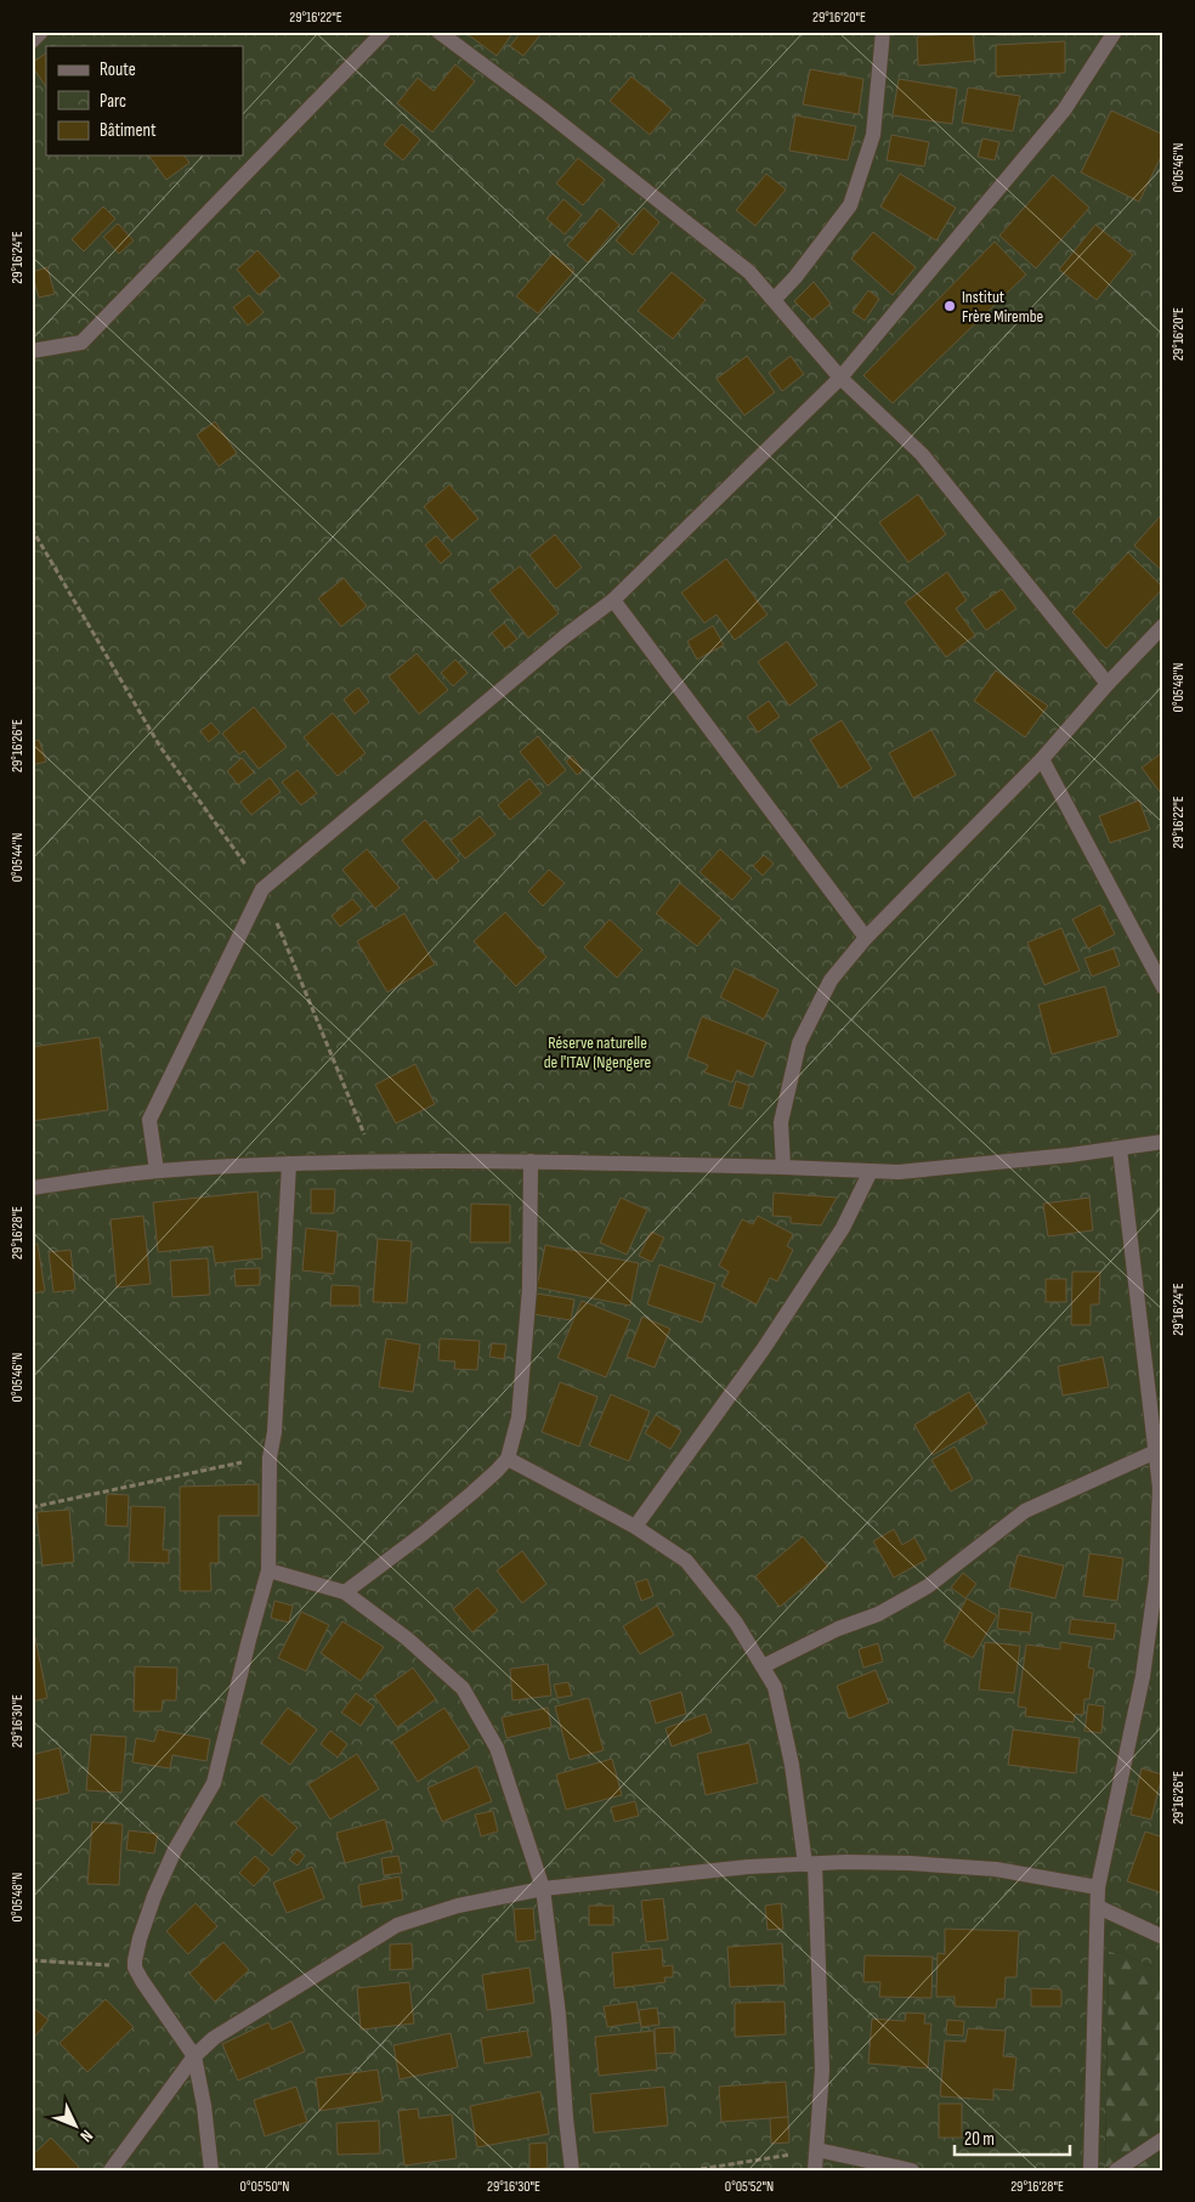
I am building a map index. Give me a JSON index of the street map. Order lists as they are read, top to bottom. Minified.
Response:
{"parks":["Réserve naturelle de l'ITAV (Ngengere"],"places":["Institut Frère Mirembe"],"legend":["Route","Parc","Bâtiment"],"scale_bar":"20 m","north":"bottom right","coordinates":["29°16'22\"E","29°16'20\"E","0°05'46\"N","29°16'24\"E","0°05'48\"N","29°16'26\"E","0°05'44\"N","29°16'28\"E","29°16'30\"E","0°05'50\"N","0°05'52\"N"]}
